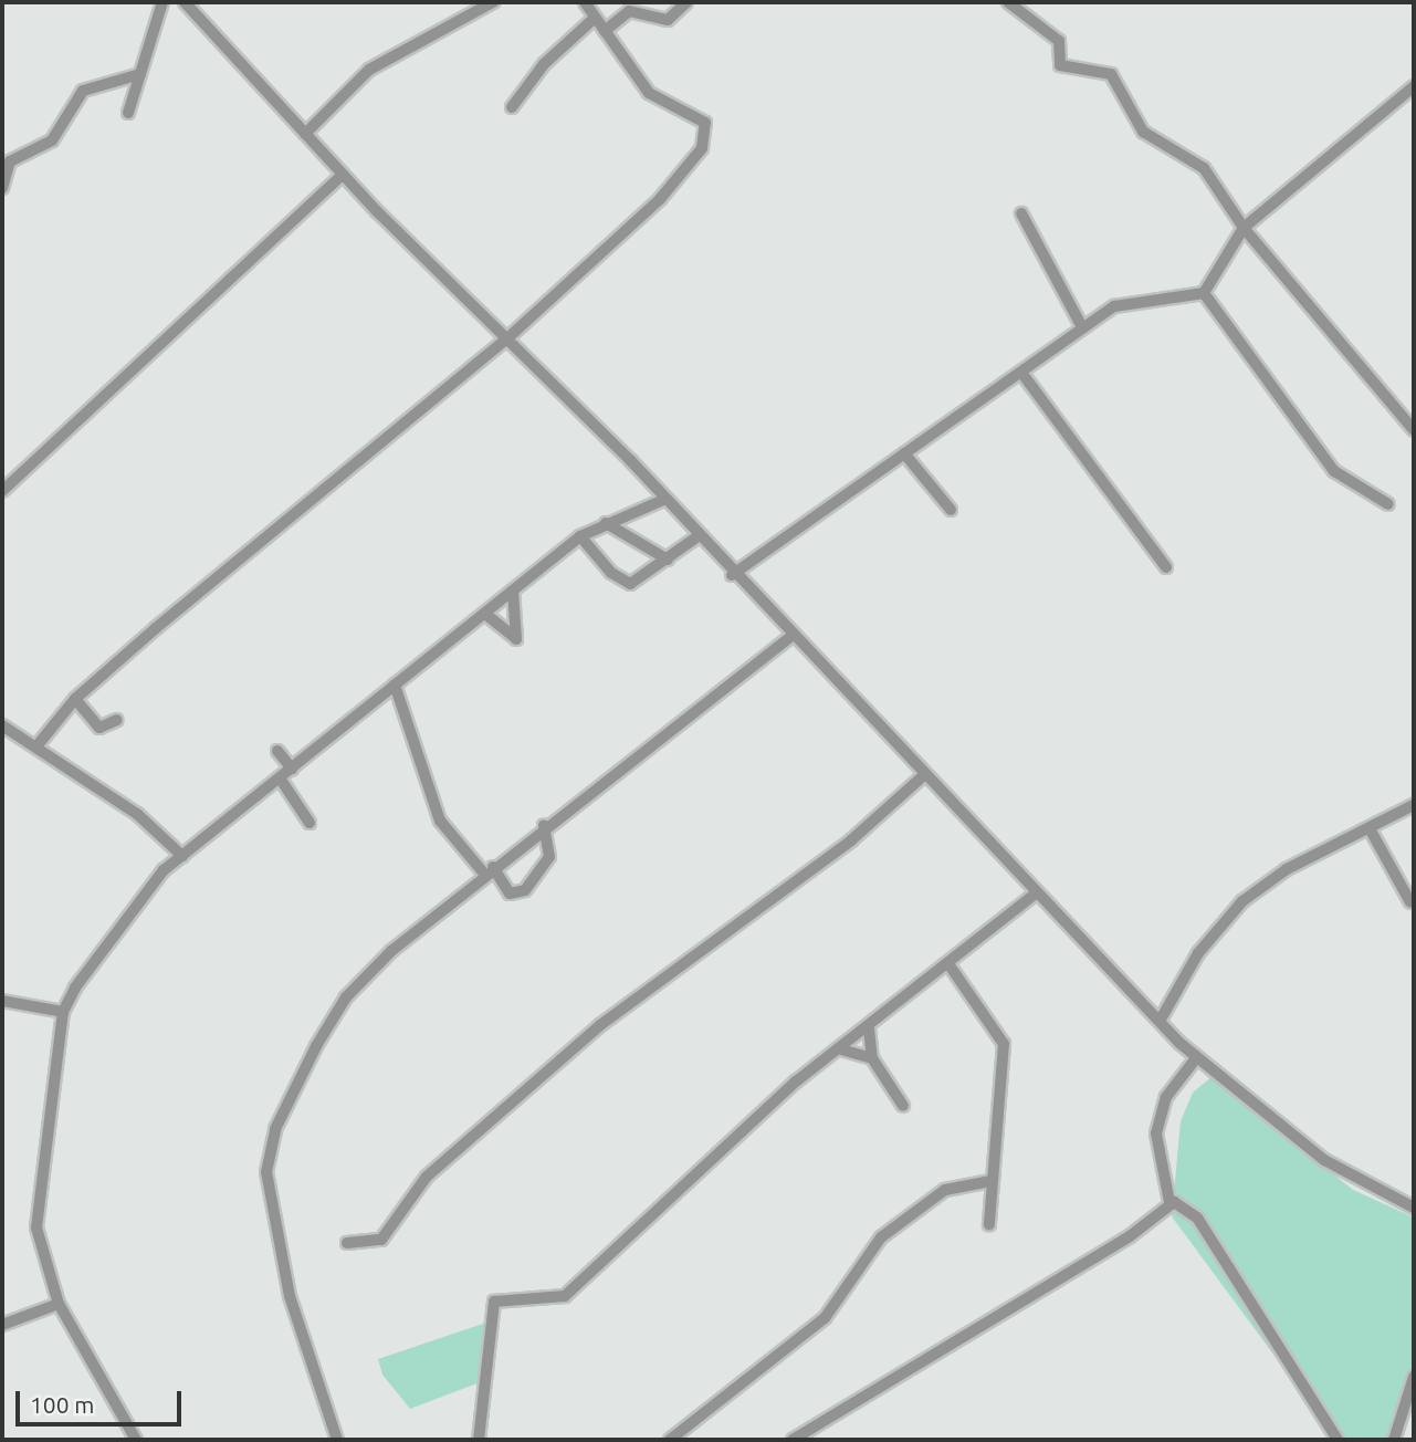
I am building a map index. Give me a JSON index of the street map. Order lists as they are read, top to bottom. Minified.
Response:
{"scale_bar":"100 m"}
